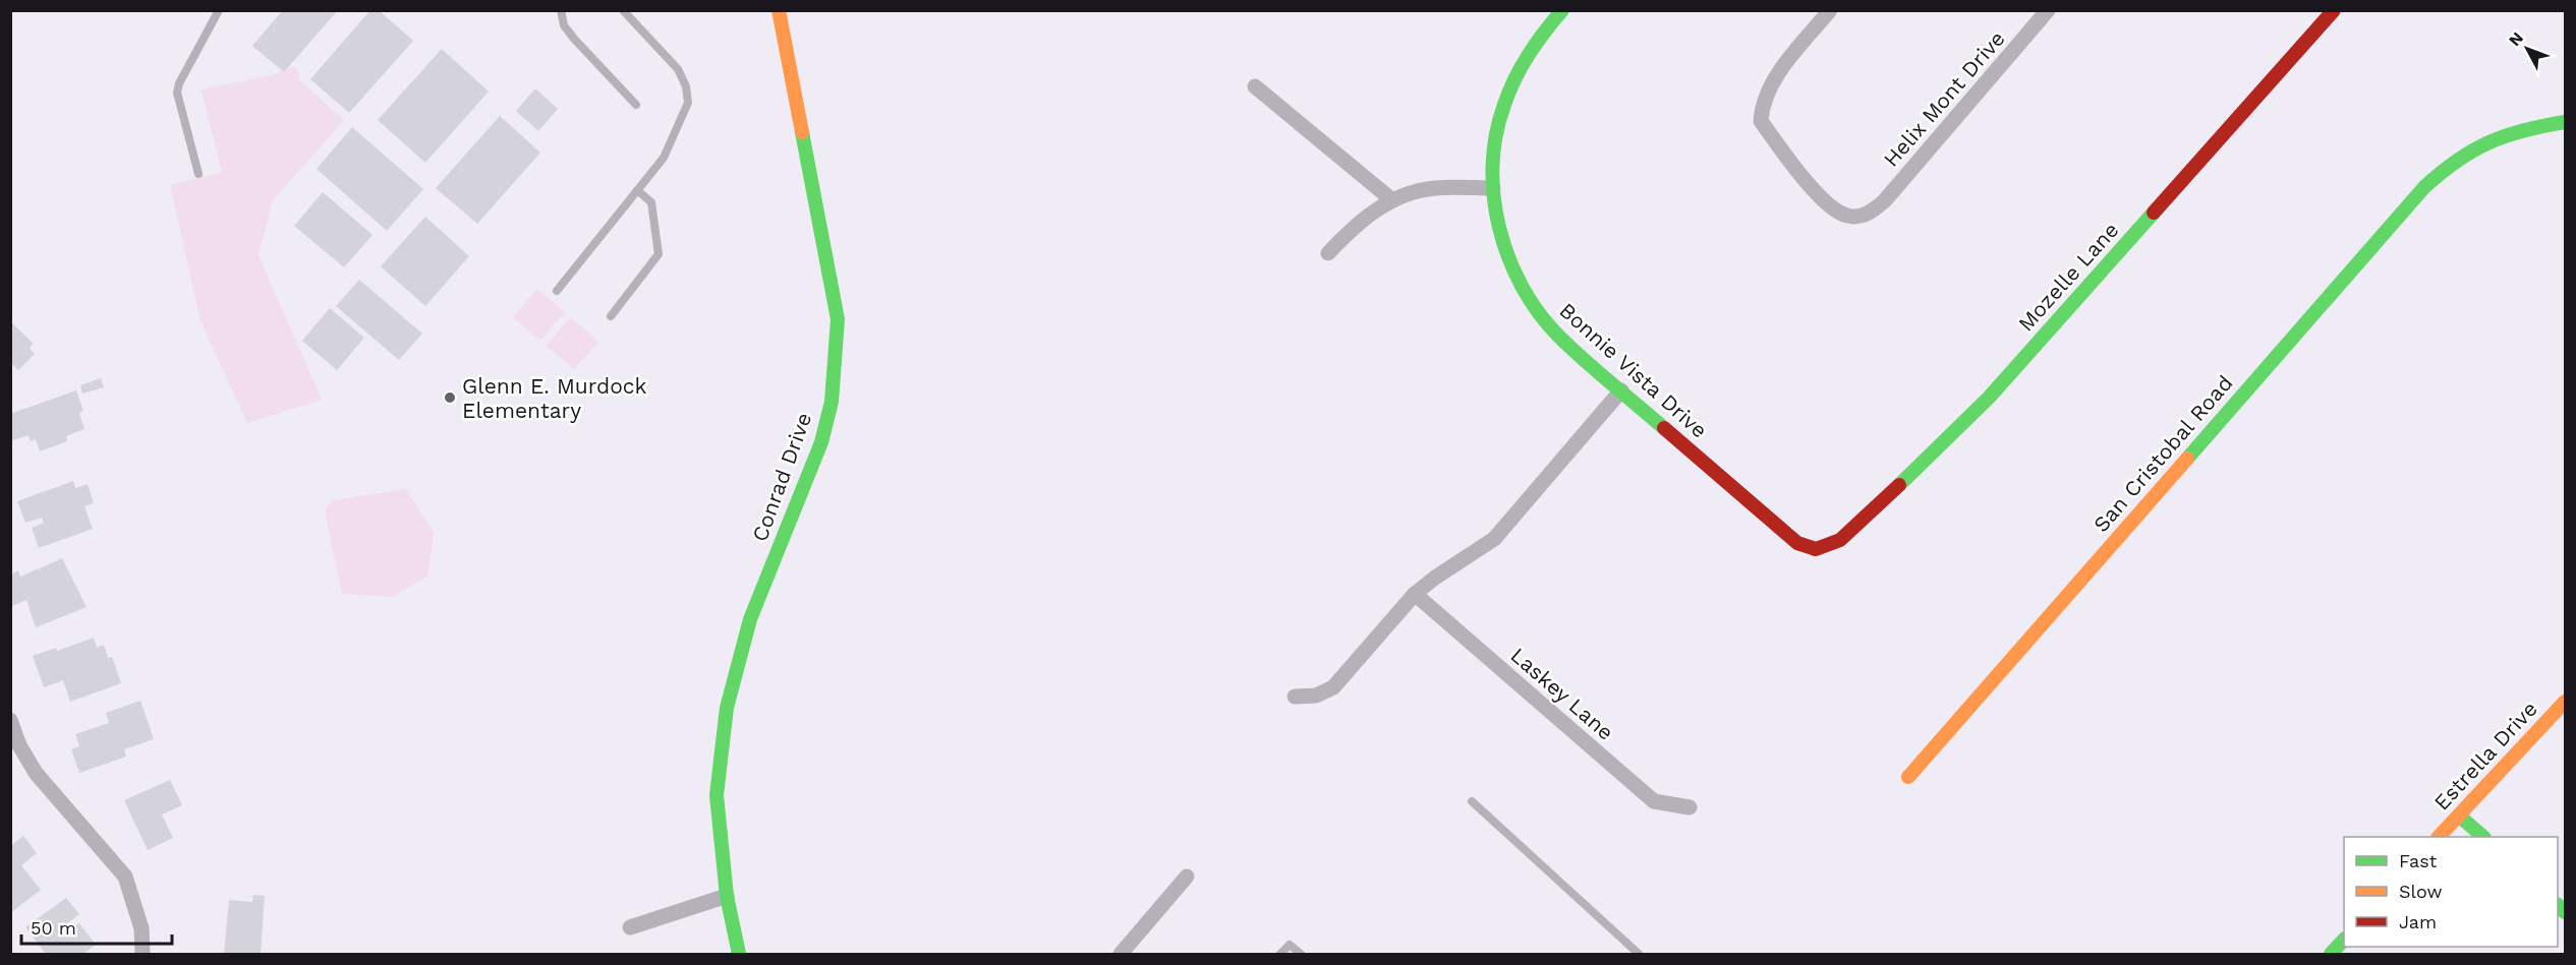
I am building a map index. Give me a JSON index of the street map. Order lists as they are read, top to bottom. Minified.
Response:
{"streets":{"street":["Helix Mont Drive","Mozelle Lane","Bonnie Vista Drive","San Cristobal Road","Conrad Drive","Laskey Lane","Estrella Drive"]},"crossings":[["Mozelle Lane","Bonnie Vista Drive"]],"places":["Glenn E. Murdock Elementary"],"legend":["Fast","Slow","Jam"],"scale_bar":"50 m","north":"top left"}
